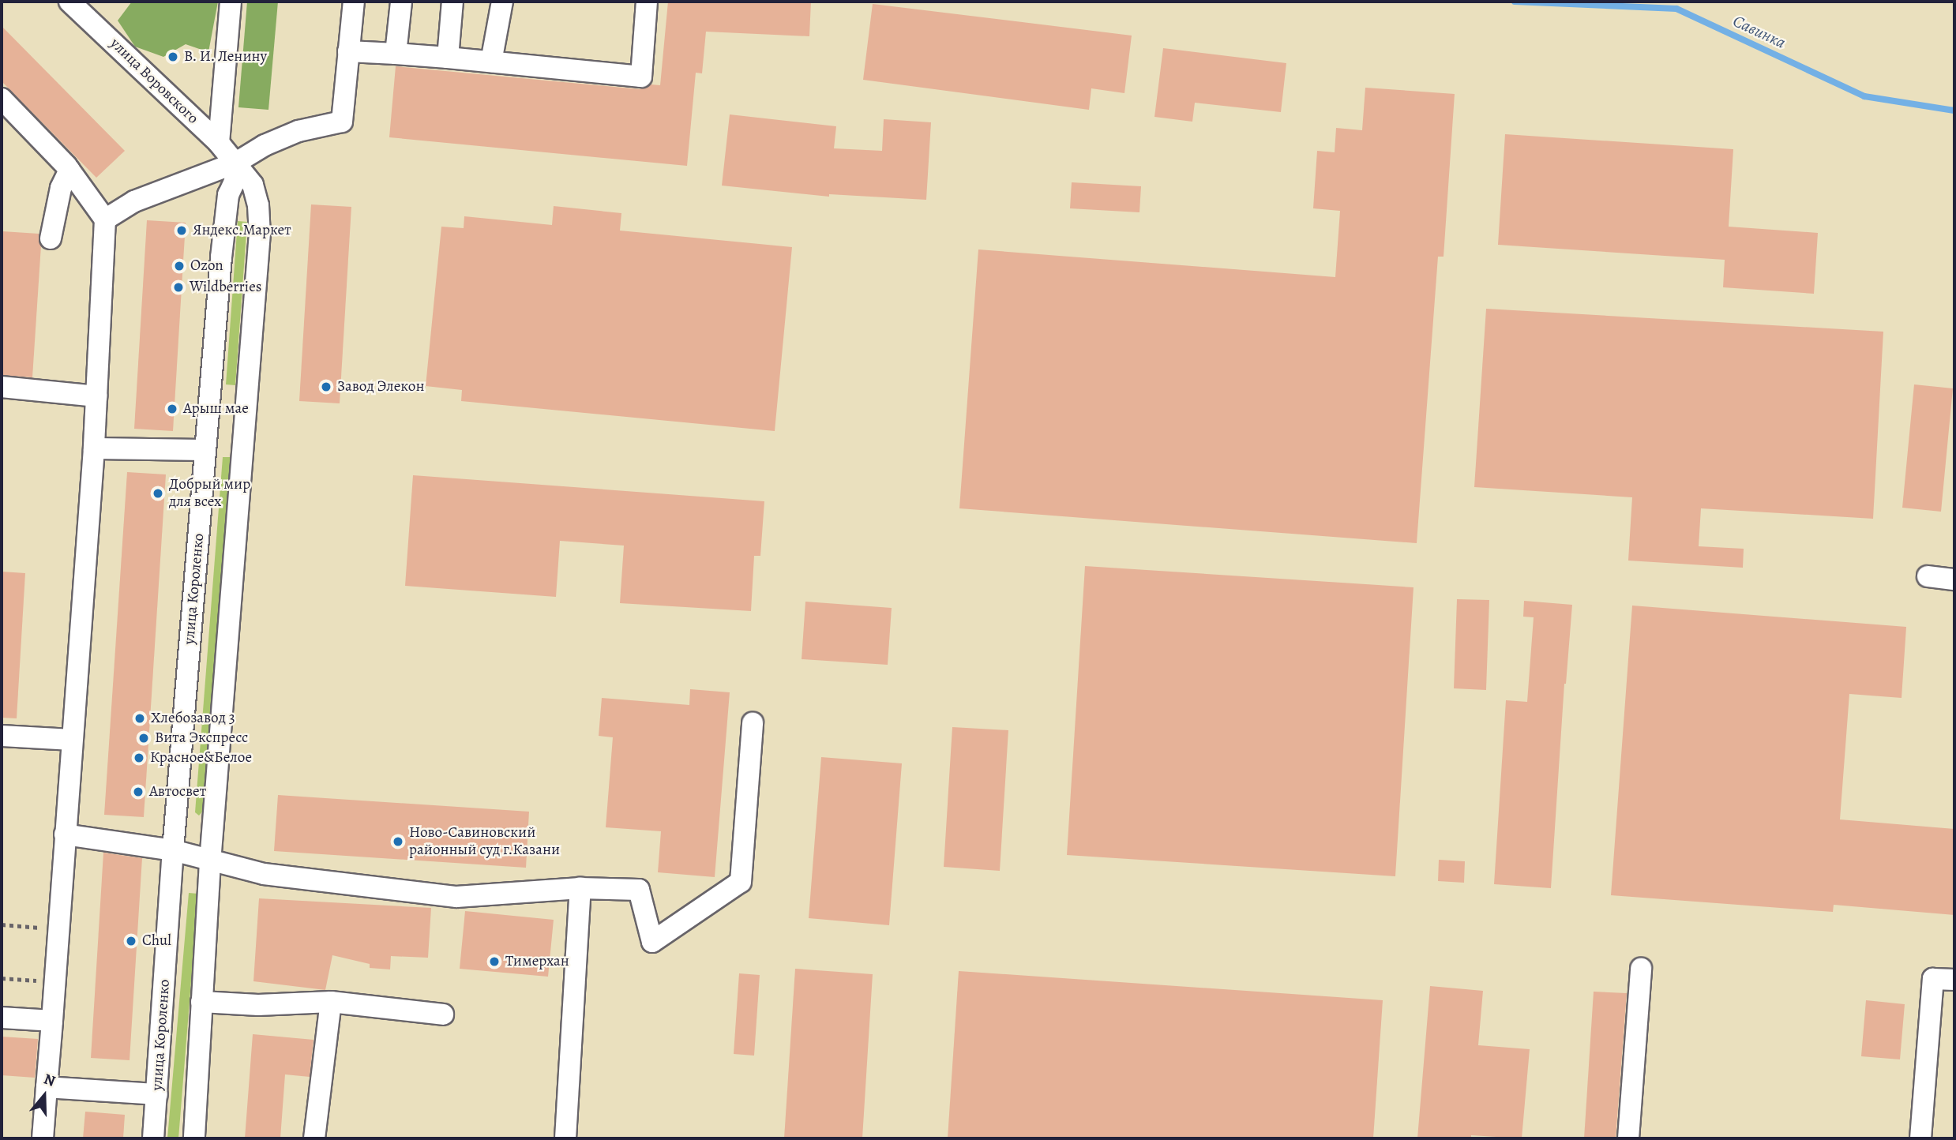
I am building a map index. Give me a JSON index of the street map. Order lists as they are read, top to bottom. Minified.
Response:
{"streets":{"street":["улица Воровского","улица Короленко"]},"crossings":[["улица Воровского","улица Короленко"]],"water":["Савинка"],"places":["В. И. Ленину","Яндекс.Маркет","Ozon","Wildberries","Завод Элекон","Арыш мае","Добрый мир для всех","Хлебозавод 3","Вита Экспресс","Красное&Белое","Автосвет","Ново-Савиновский районный суд г.Казани","Chul","Тимерхан"],"north":"top"}
